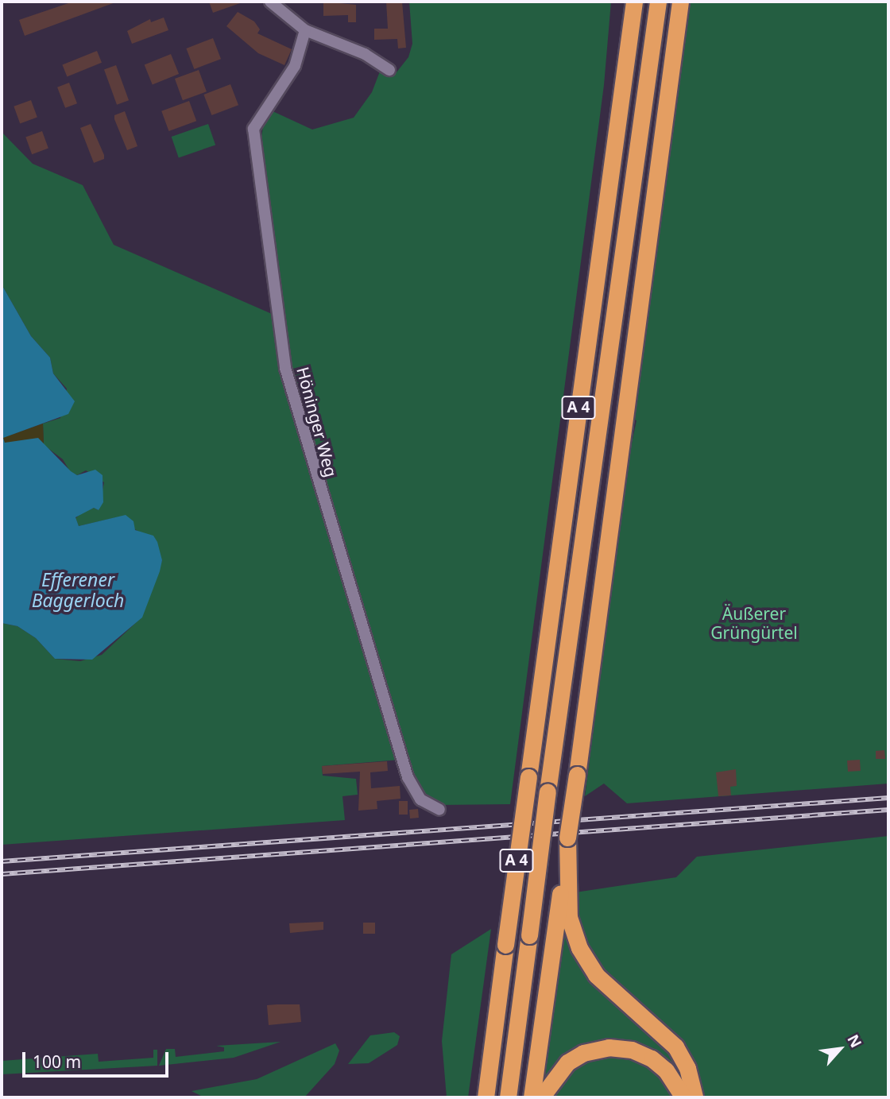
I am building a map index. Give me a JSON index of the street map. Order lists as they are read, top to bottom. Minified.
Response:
{"streets":{"highway":["A 4"],"street":["Höninger Weg"]},"water":["Efferener Baggerloch"],"parks":["Äußerer Grüngürtel"],"scale_bar":"100 m","north":"top right"}
